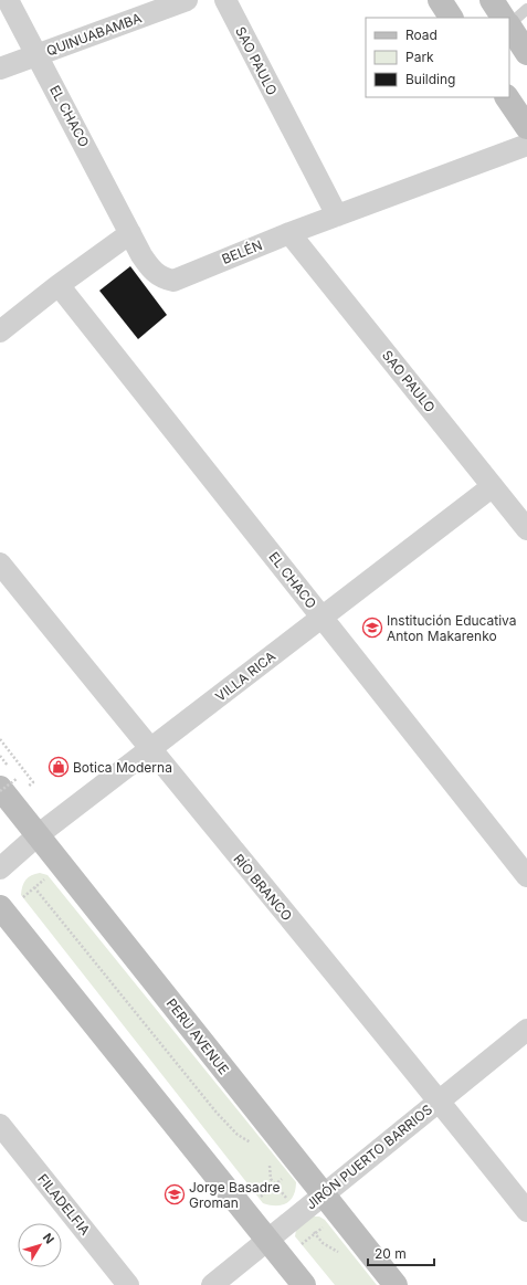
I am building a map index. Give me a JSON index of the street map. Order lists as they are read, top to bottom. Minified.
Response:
{"streets":{"main road":["PERU AVENUE"],"street":["QUINUABAMBA","SAO PAULO","EL CHACO","BELÉN","VILLA RICA","RÍO BRANCO","JIRÓN PUERTO BARRIOS","FILADELFIA"]},"crossings":[["QUINUABAMBA","EL CHACO"],["SAO PAULO","BELÉN"],["SAO PAULO","VILLA RICA"],["EL CHACO","BELÉN"],["EL CHACO","VILLA RICA"],["VILLA RICA","RÍO BRANCO"],["VILLA RICA","PERU AVENUE"],["RÍO BRANCO","JIRÓN PUERTO BARRIOS"],["PERU AVENUE","JIRÓN PUERTO BARRIOS"]],"places":{"school or university":["Institución Educativa Anton Makarenko","Jorge Basadre Groman"],"shop":["Botica Moderna"]},"legend":["Road","Park","Building"],"scale_bar":"20 m","north":"top right"}
